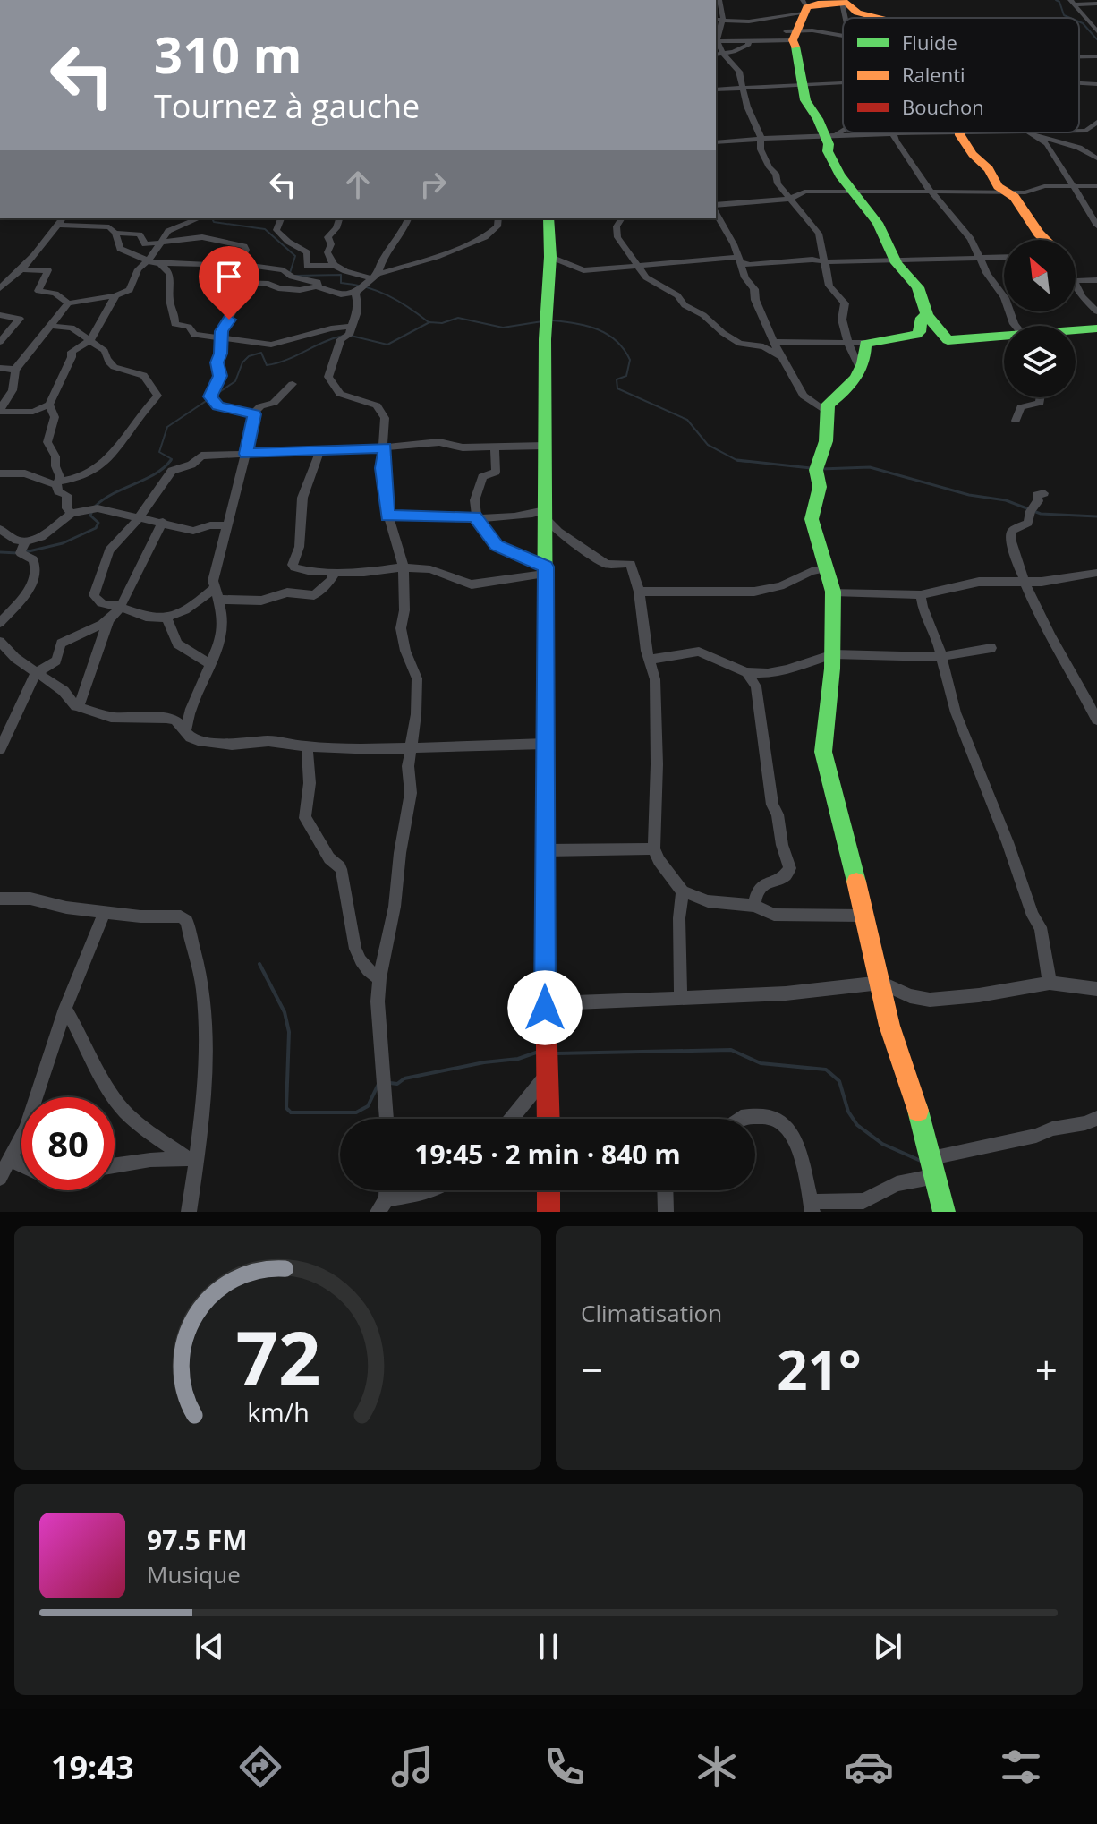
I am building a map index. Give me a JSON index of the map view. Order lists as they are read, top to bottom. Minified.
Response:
{"legend":["Fluide","Ralenti","Bouchon"],"north":"top left","page":{"turn":["310 m","Tournez à gauche"],"limit":"80","trip":"19:45 · 2 min · 840 m","tile":"Climatisation","heat":["−","21°","+"],"song":["97.5 FM","Musique"],"tabs":"19:43","gauge":["72","km/h"]}}
